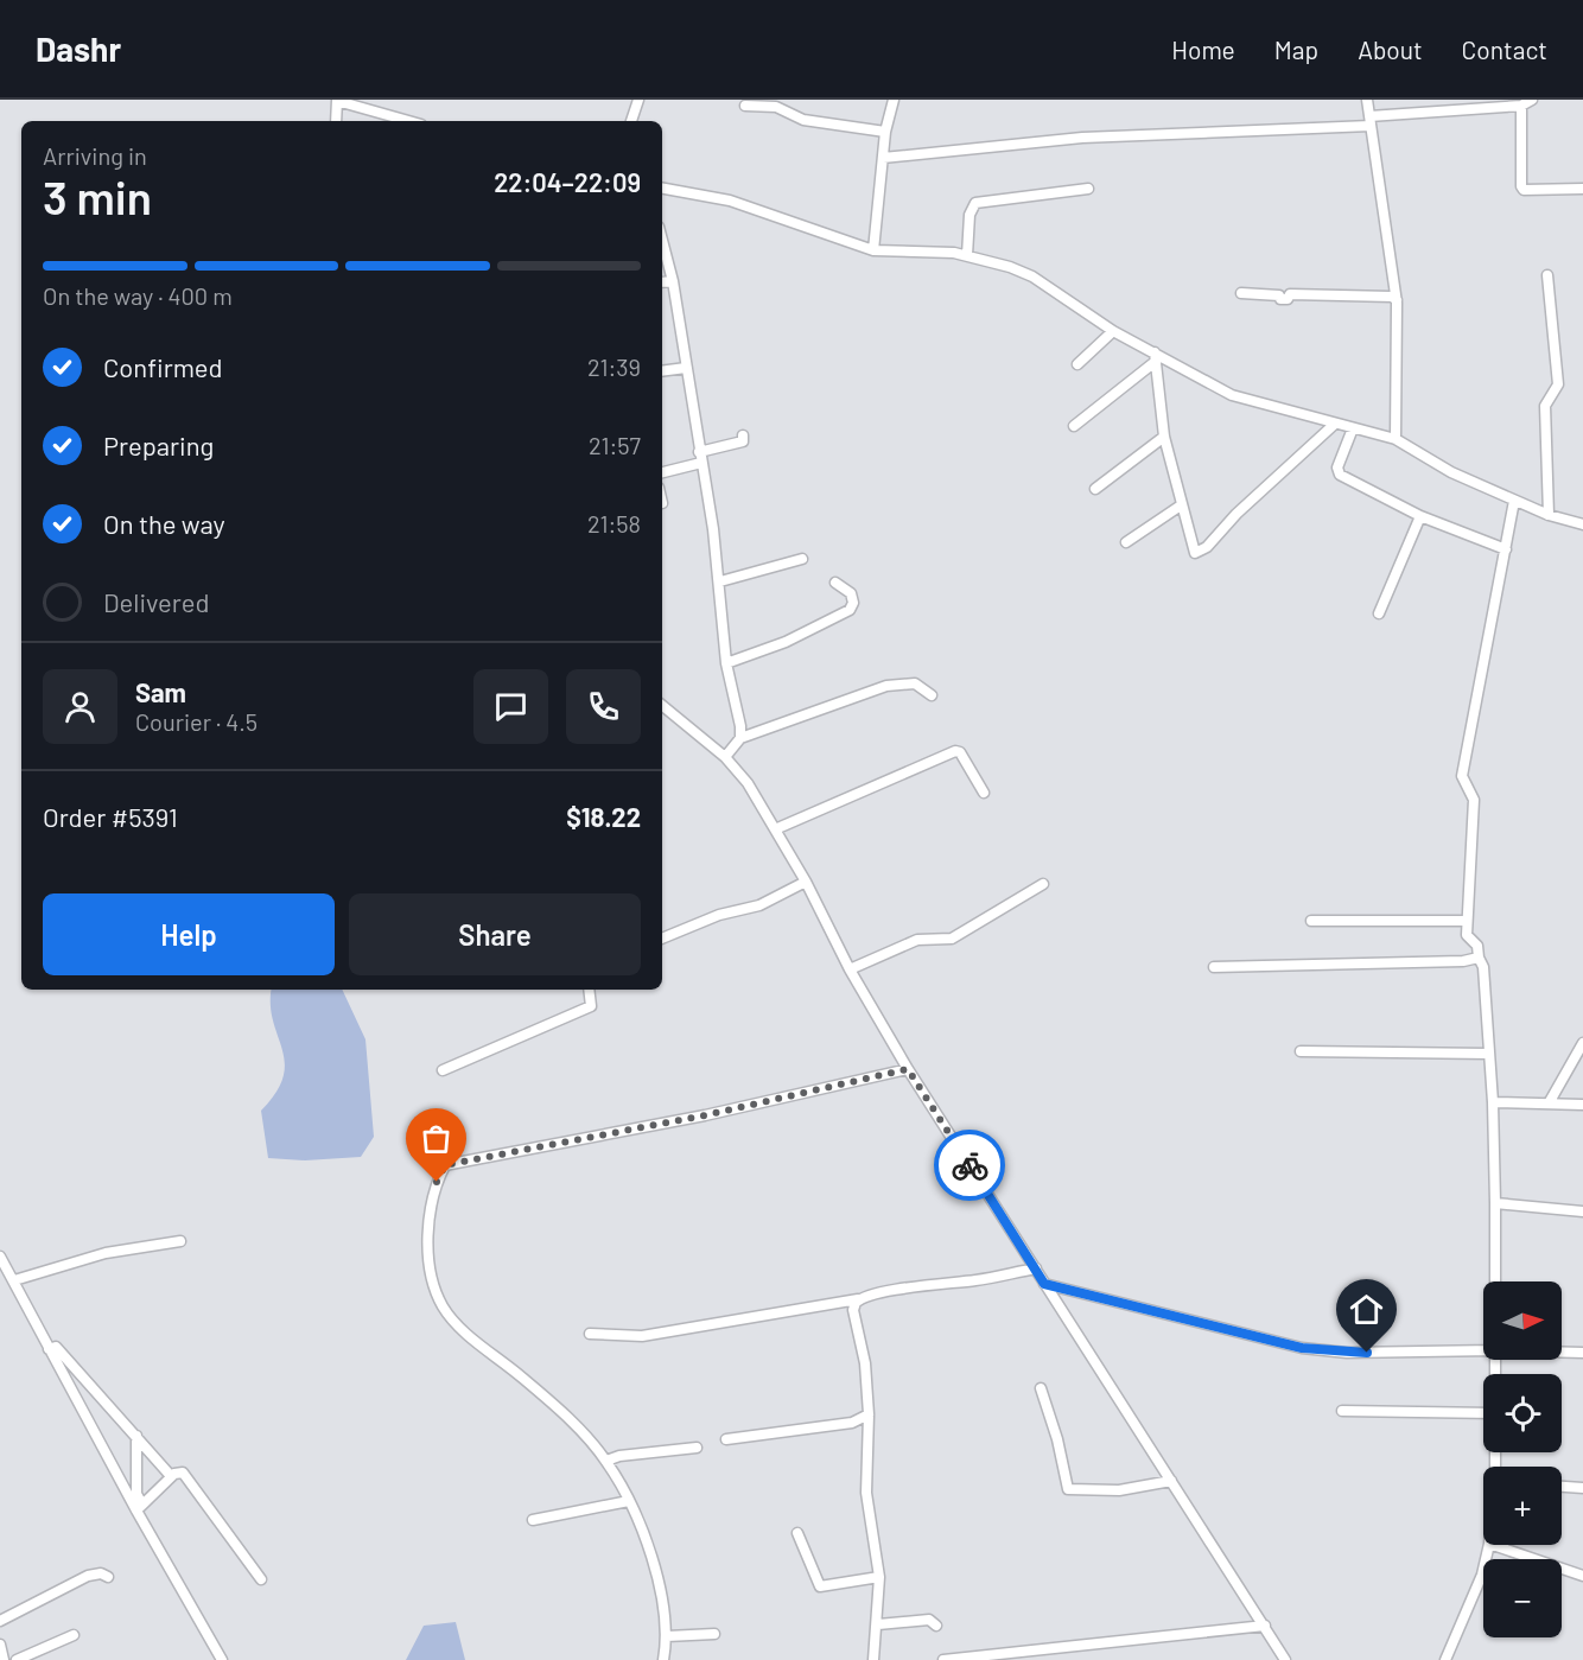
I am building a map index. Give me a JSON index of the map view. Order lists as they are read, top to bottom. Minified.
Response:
{"north":"right","page":{"header":"Dashr","nav":["Home","Map","About","Contact"],"heading":["3 min","Arriving in","22:04–22:09"],"panel":["Sam","Courier · 4.5","Order #5391","$18.22"],"bar":"On the way · 400 m","list":[["Confirmed","21:39"],["Preparing","21:57"],["On the way","21:58"],"Delivered"],"buttons":["Help","Share"],"map_buttons":["+","−"]}}
